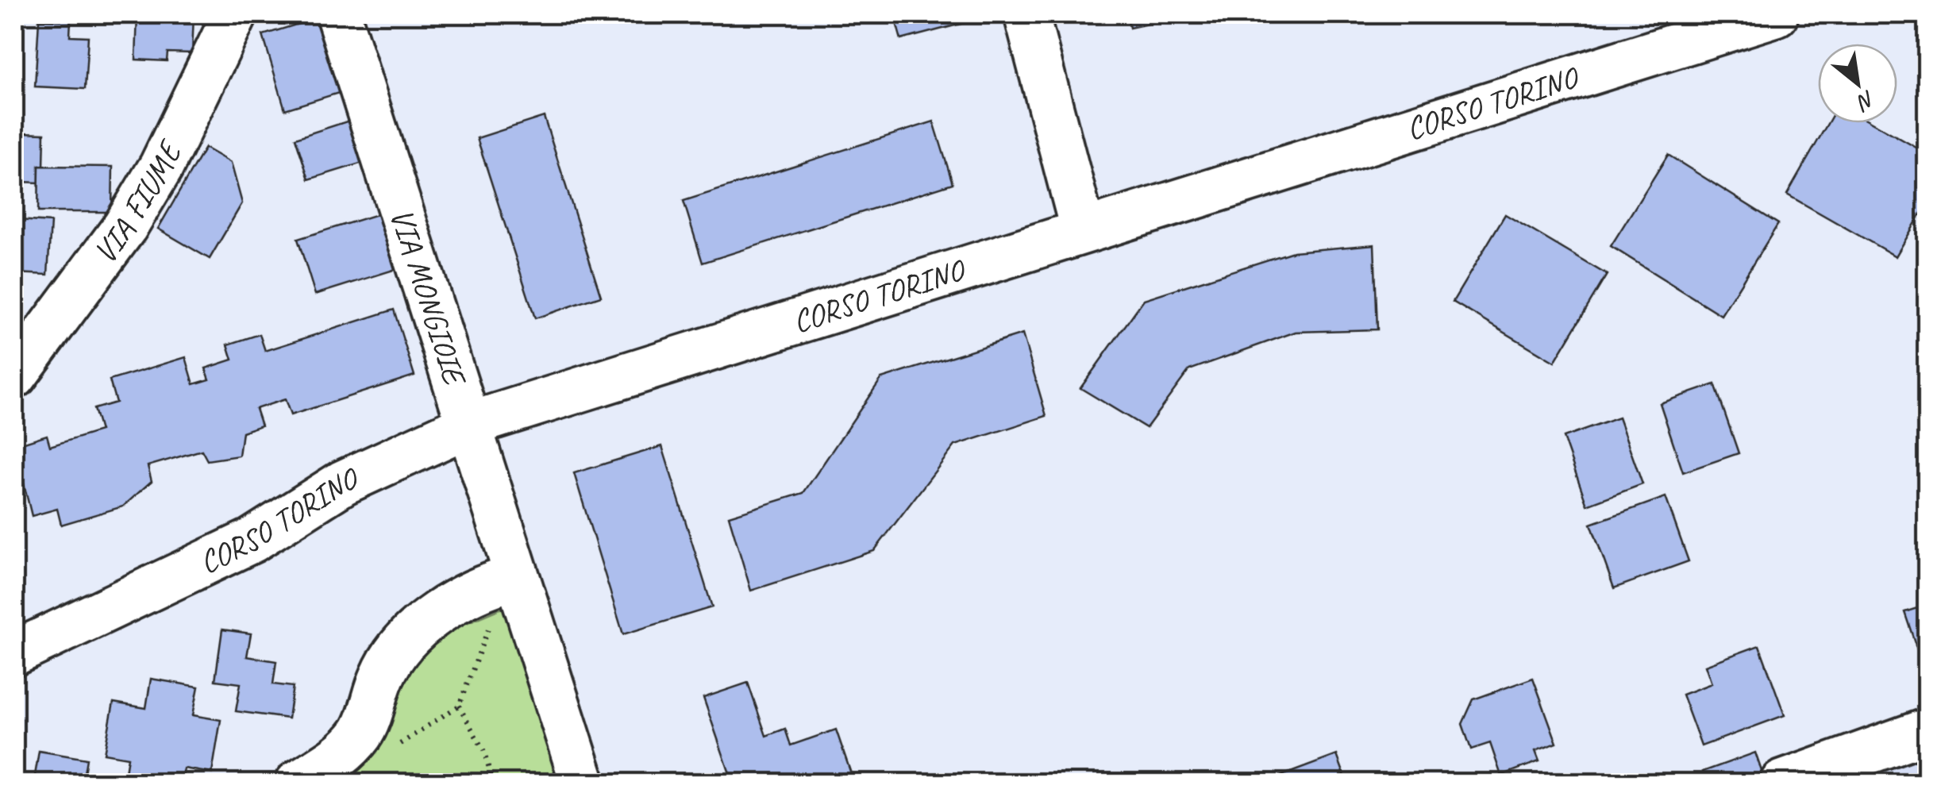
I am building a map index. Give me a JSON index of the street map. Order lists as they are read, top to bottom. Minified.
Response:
{"streets":{"street":["CORSO TORINO","VIA FIUME","VIA MONGIOIE"]},"crossings":[["CORSO TORINO","VIA MONGIOIE"]],"north":"bottom right"}
